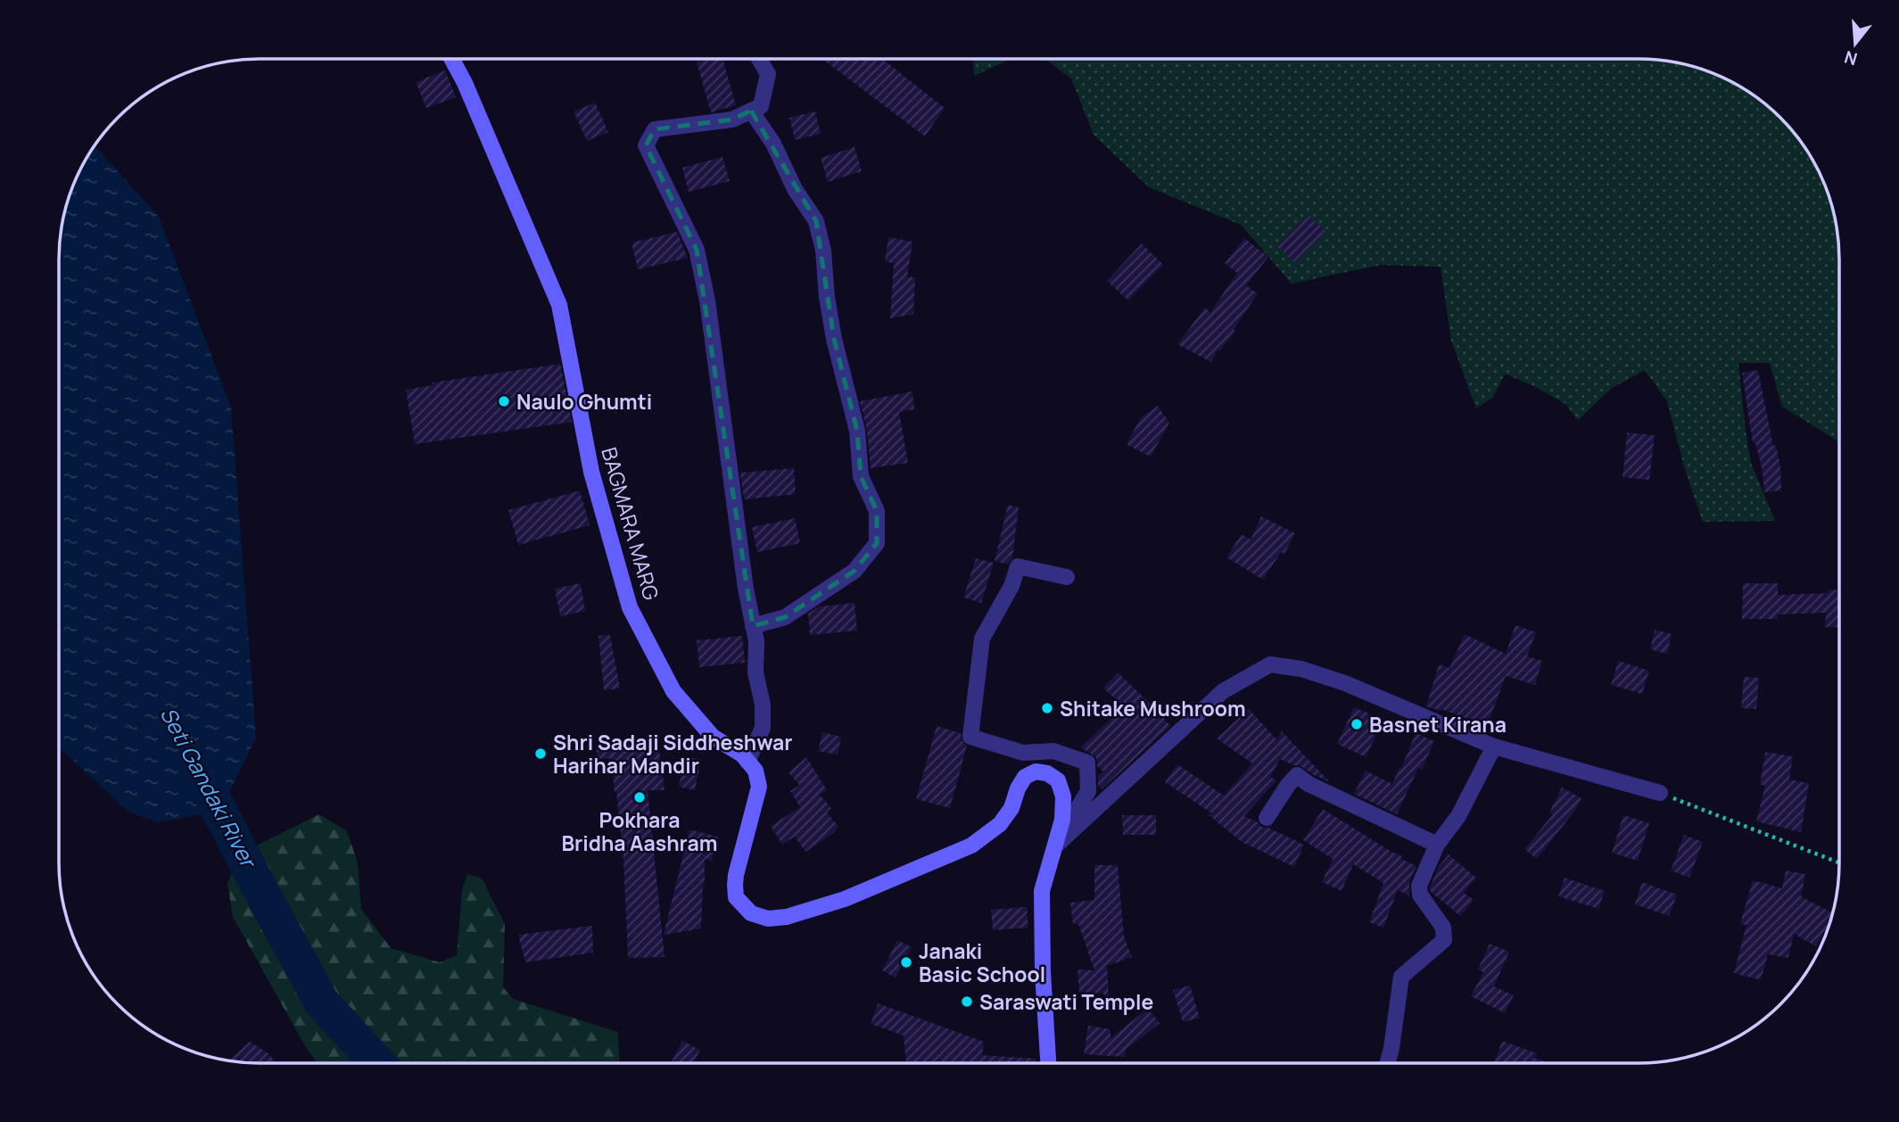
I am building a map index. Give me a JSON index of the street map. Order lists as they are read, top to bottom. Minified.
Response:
{"streets":{"main road":["BAGMARA MARG"]},"water":["Seti Gandaki River"],"places":["Naulo Ghumti","Shitake Mushroom","Basnet Kirana","Shri Sadaji Siddheshwar Harihar Mandir","Pokhara Bridha Aashram","Janaki Basic School","Saraswati Temple"],"north":"bottom"}
